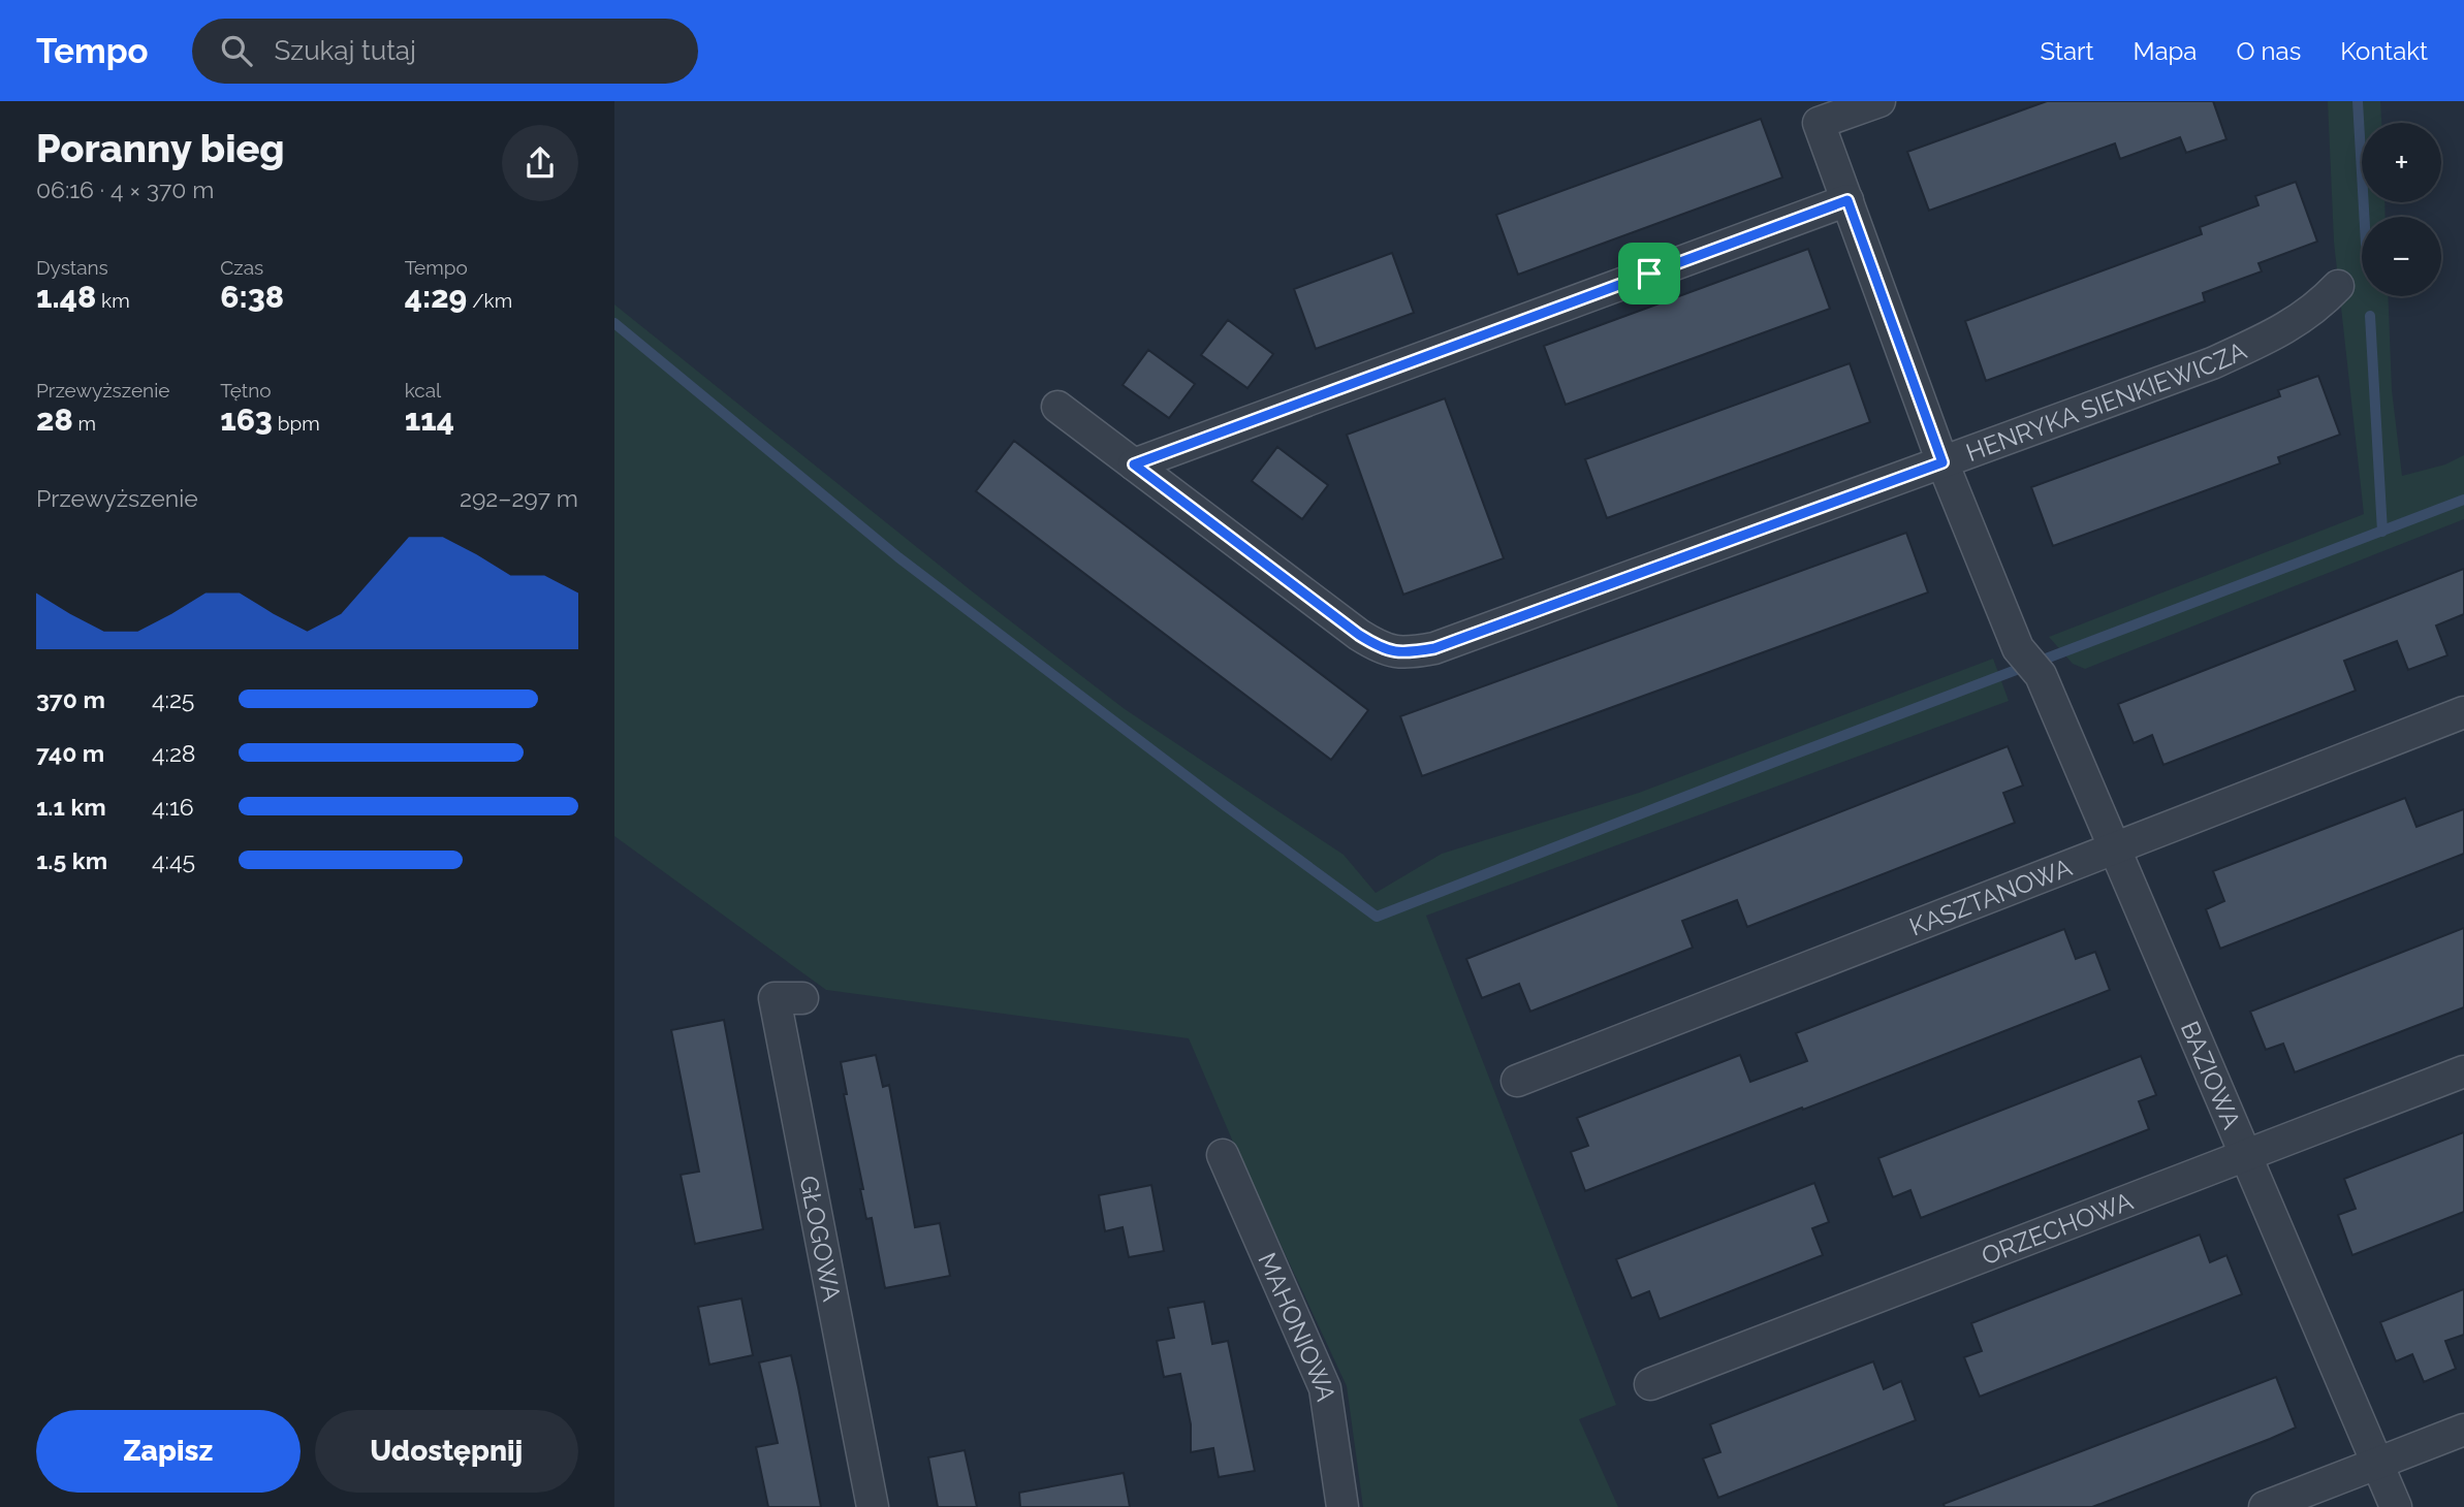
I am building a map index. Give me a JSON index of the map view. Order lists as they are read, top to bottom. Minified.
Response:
{"streets":{"street":["HENRYKA SIENKIEWICZA","KASZTANOWA","BAZIOWA","ORZECHOWA","GŁOGOWA","MAHONIOWA"]},"crossings":[["HENRYKA SIENKIEWICZA","BAZIOWA"],["KASZTANOWA","BAZIOWA"],["BAZIOWA","ORZECHOWA"]],"page":{"header":"Tempo","search":"Szukaj tutaj","nav":["Start","Mapa","O nas","Kontakt"],"heading":["Poranny bieg","06:16 · 4 × 370 m"],"map_buttons":["+","−"],"stats":[["Dystans","1.48 km"],["Czas","6:38"],["Tempo","4:29 /km"],["Przewyższenie","28 m"],["Tętno","163 bpm"],["kcal","114"]],"chart":["Przewyższenie","292–297 m"],"list":[{"name":"370 m","note":"4:25"},{"name":"740 m","note":"4:28"},{"name":"1.1 km","note":"4:16"},{"name":"1.5 km","note":"4:45"}],"buttons":["Zapisz","Udostępnij"]}}
